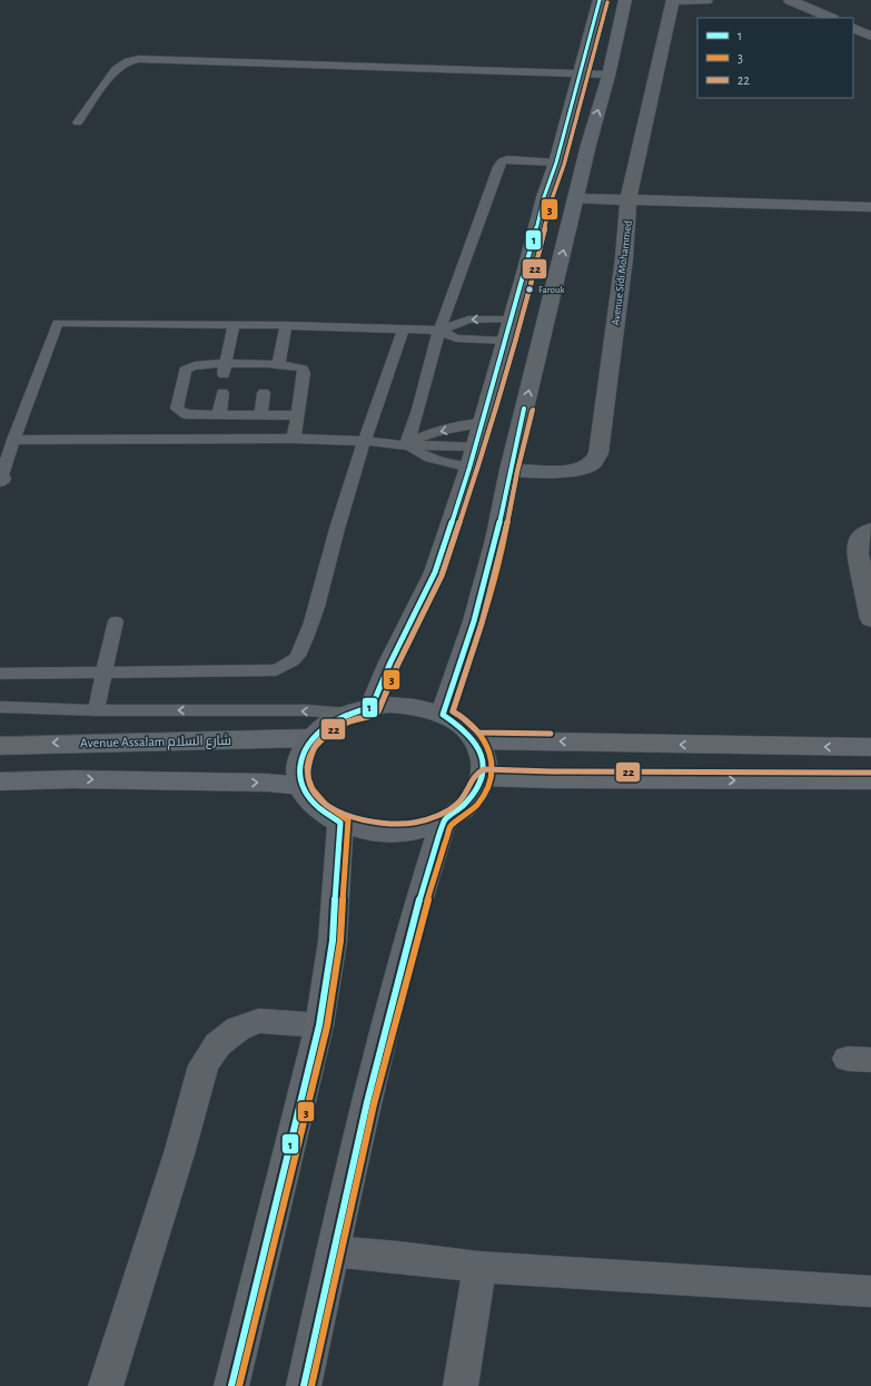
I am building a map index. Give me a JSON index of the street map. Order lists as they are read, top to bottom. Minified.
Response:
{"streets":{"street":["Avenue Sidi Mohammed","Avenue Assalam شارع السلام"]},"places":["Farouk"],"lines":["transit line 1","transit line 3","transit line 22"],"legend":["1","3","22"]}
